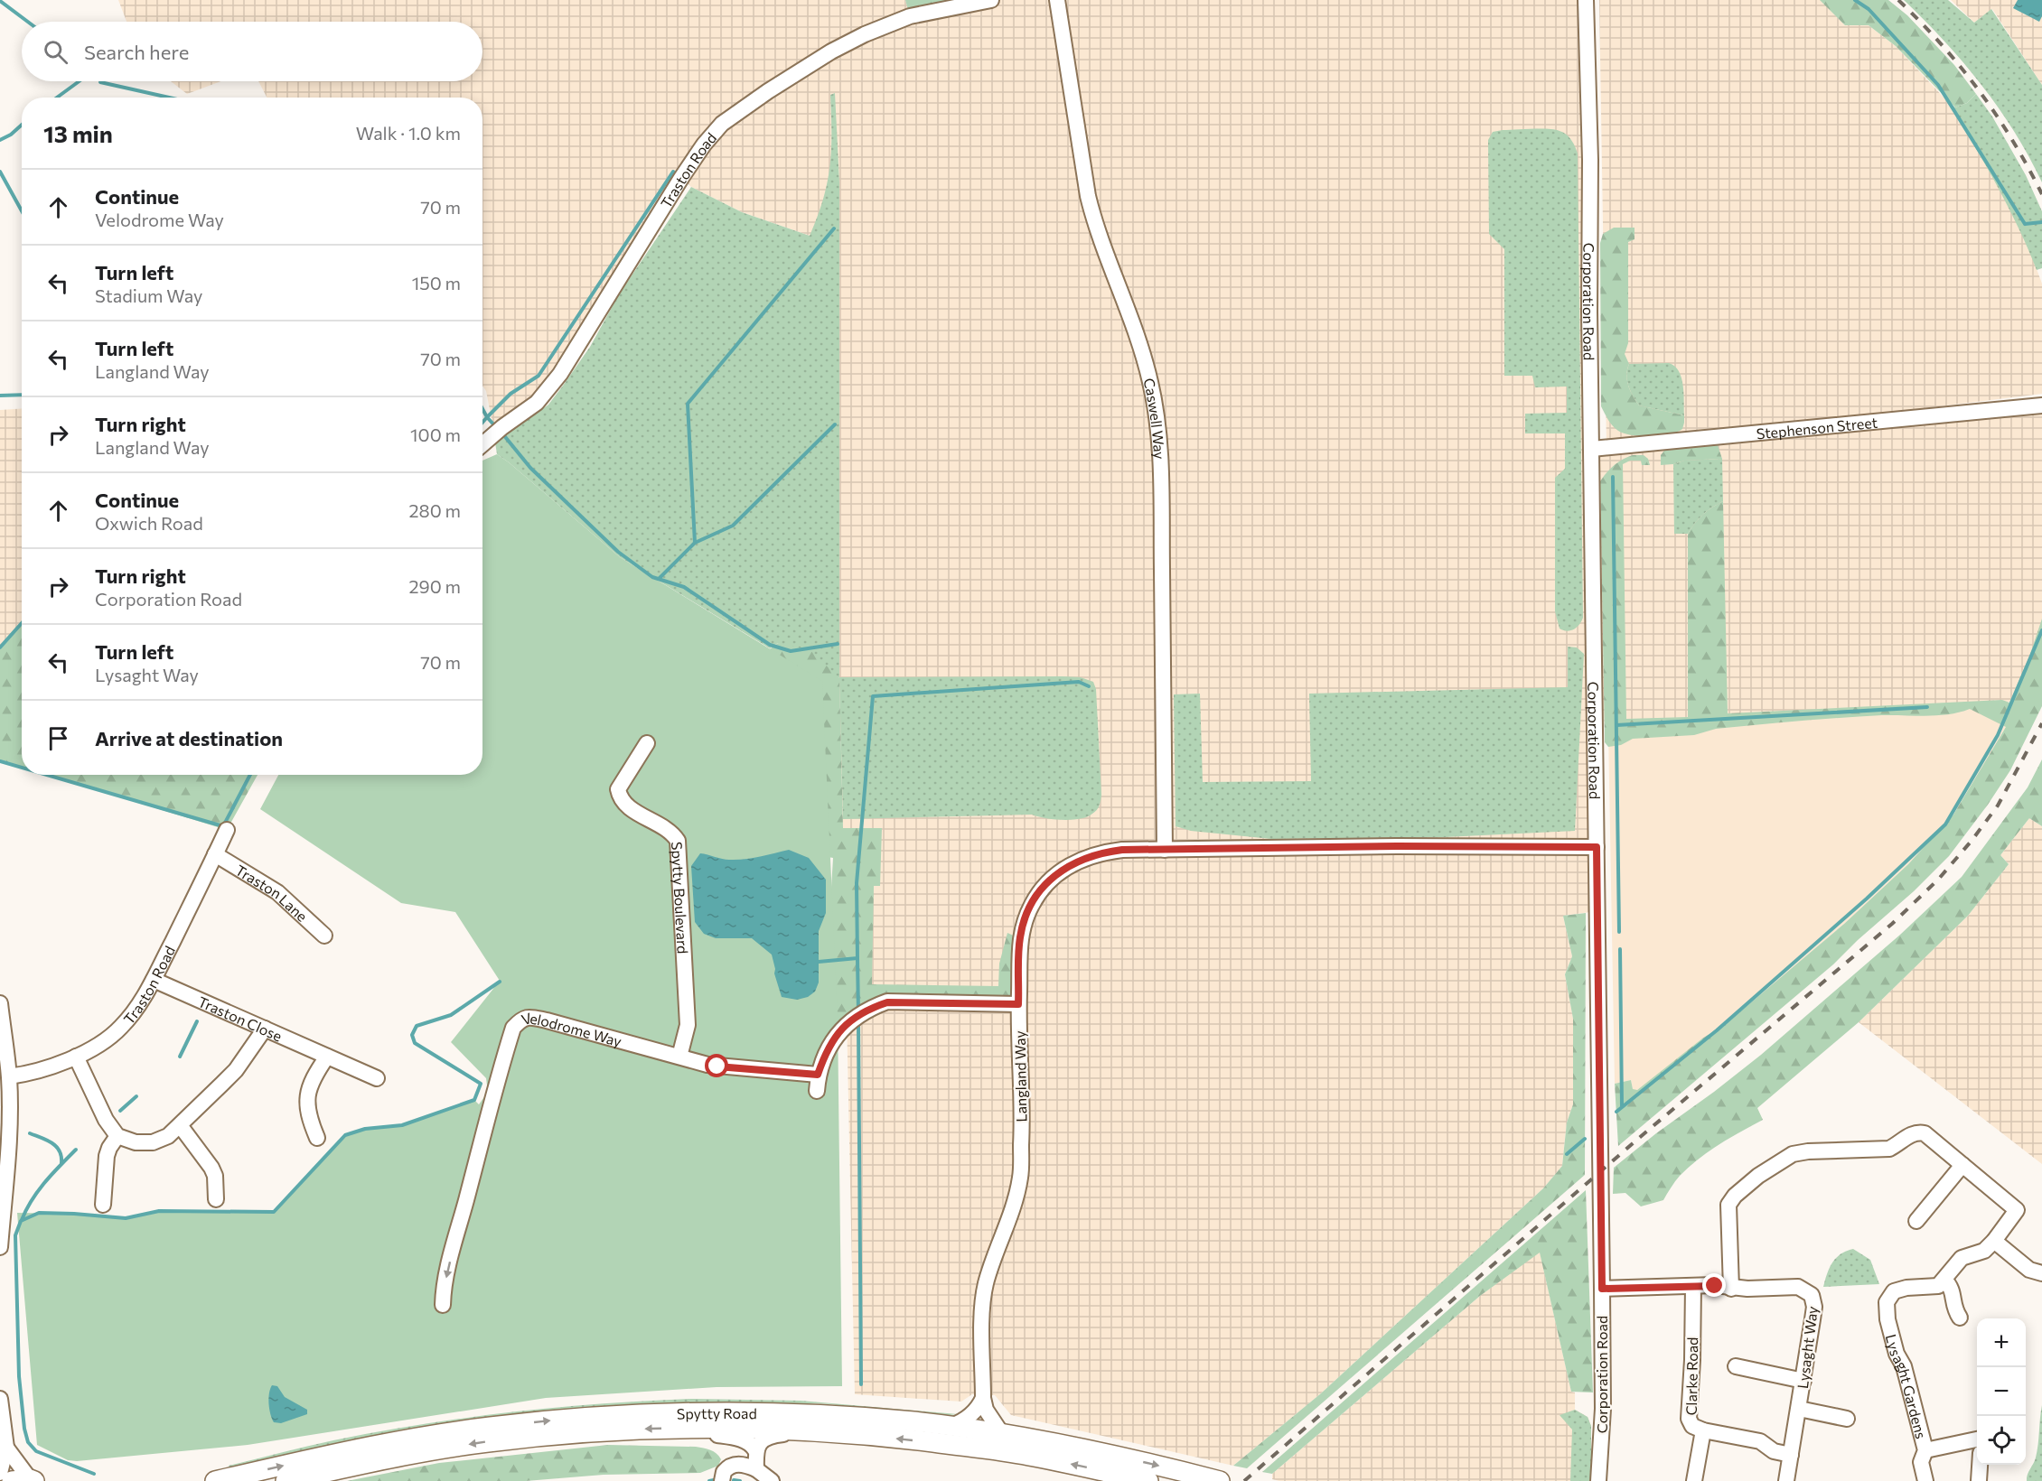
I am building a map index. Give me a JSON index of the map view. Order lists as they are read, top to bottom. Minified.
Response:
{"streets":{"main road":["Spytty Road"],"street":["Traston Road","Corporation Road","Caswell Way","Stephenson Street","Traston Lane","Spytty Boulevard","Traston Close","Velodrome Way","Langland Way","Lysaght Way","Clarke Road","Lysaght Gardens"]},"crossings":[["Traston Road","Traston Lane"],["Traston Road","Traston Close"],["Corporation Road","Stephenson Street"],["Corporation Road","Langland Way"],["Corporation Road","Lysaght Way"],["Caswell Way","Langland Way"],["Spytty Boulevard","Velodrome Way"],["Langland Way","Spytty Road"],["Lysaght Way","Clarke Road"]],"page":{"search":"Search here","heading":["13 min","Walk · 1.0 km"],"list":[["Continue","Velodrome Way","70 m"],["Turn left","Stadium Way","150 m"],["Turn left","Langland Way","70 m"],["Turn right","Langland Way","100 m"],["Continue","Oxwich Road","280 m"],["Turn right","Corporation Road","290 m"],["Turn left","Lysaght Way","70 m"],"Arrive at destination"],"map_buttons":["+","−"]}}
